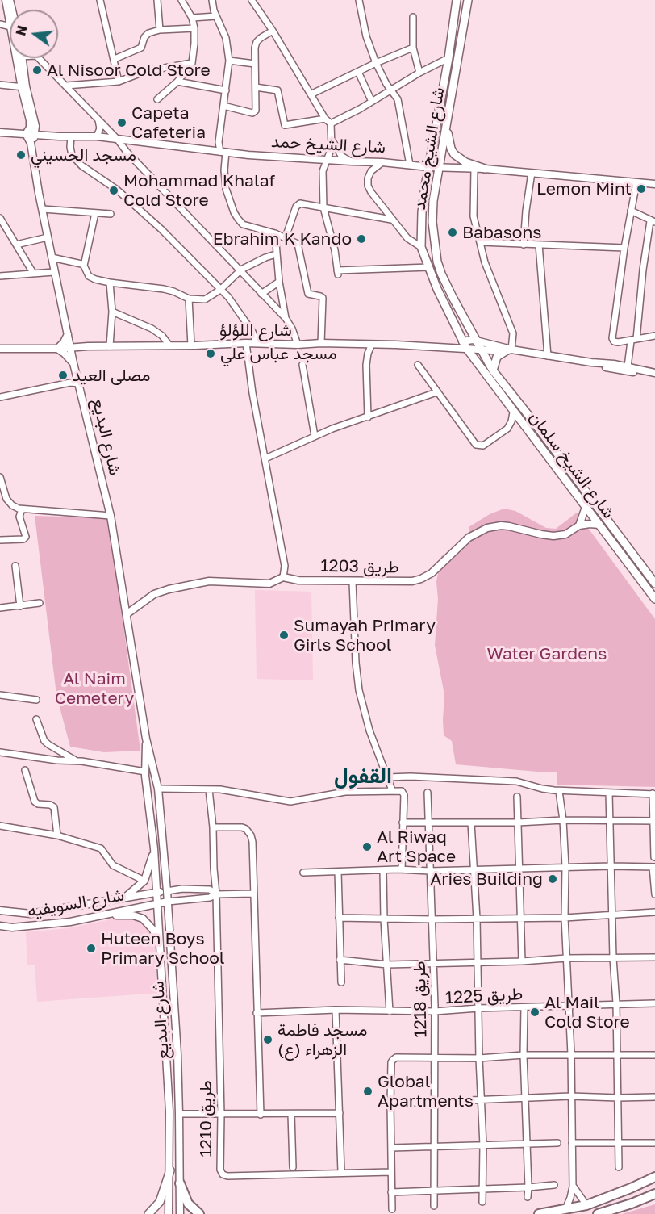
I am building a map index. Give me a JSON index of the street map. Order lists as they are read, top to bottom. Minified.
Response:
{"streets":{"main road":["شارع الشيخ محمد","شارع الشيخ سلمان"],"street":["شارع الشيخ حمد","شارع اللؤلؤ","شارع البديع","طريق 1203","شارع السويفيه","طريق 1225","طريق 1218","طريق 1210"]},"crossings":[["شارع الشيخ حمد","شارع الشيخ محمد"],["شارع الشيخ حمد","شارع البديع"],["شارع الشيخ محمد","شارع اللؤلؤ"],["شارع الشيخ محمد","شارع الشيخ سلمان"],["شارع اللؤلؤ","شارع البديع"],["شارع اللؤلؤ","شارع الشيخ سلمان"],["شارع البديع","طريق 1203"],["شارع البديع","شارع السويفيه"],["شارع الشيخ سلمان","طريق 1203"],["طريق 1225","طريق 1218"]],"districts":["القفول"],"parks":["Water Gardens","Al Naim Cemetery"],"places":["Al Nisoor Cold Store","Capeta Cafeteria","مسجد الحسيني","Lemon Mint","Mohammad Khalaf Cold Store","Babasons","Ebrahim K Kando","مسجد عباس علي","مصلى العيد","Sumayah Primary Girls School","Al Riwaq Art Space","Aries Building","Huteen Boys Primary School","Al Mail Cold Store","مسجد فاطمة الزهراء (ع)","Global Apartments"],"north":"left"}
